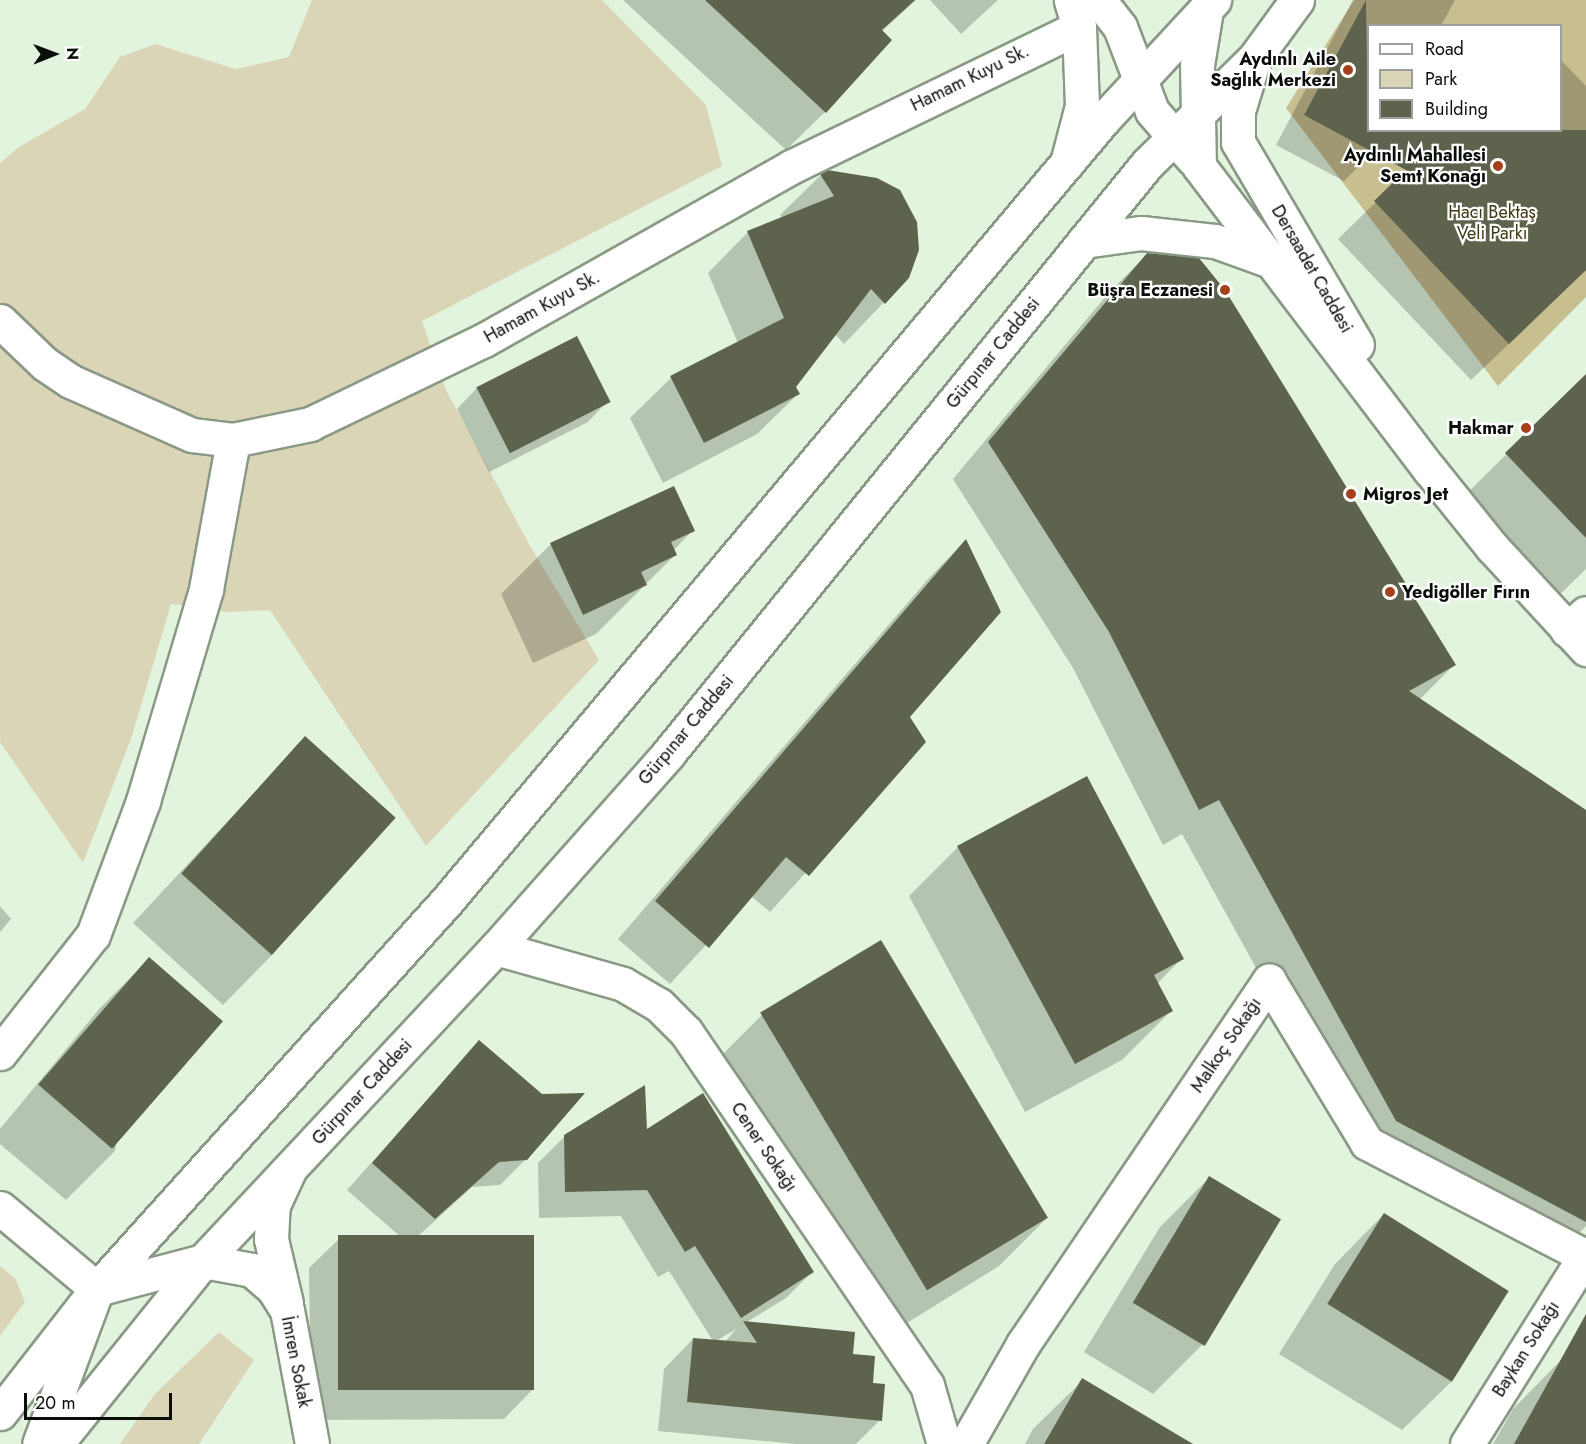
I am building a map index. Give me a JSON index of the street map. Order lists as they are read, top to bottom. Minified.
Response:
{"streets":{"main road":["Hamam Kuyu Sk.","Dersaadet Caddesi","Gürpınar Caddesi","Malkoç Sokağı","Cener Sokağı","Baykan Sokağı","İmren Sokak"]},"crossings":[["Dersaadet Caddesi","Gürpınar Caddesi"],["Gürpınar Caddesi","Cener Sokağı"],["Gürpınar Caddesi","İmren Sokak"],["Malkoç Sokağı","Baykan Sokağı"]],"parks":["Hacı Bektaş Veli Parkı"],"places":["Aydınlı Aile Sağlık Merkezi","Aydınlı Mahallesi Semt Konağı","Büşra Eczanesi","Hakmar","Migros Jet","Yedigöller Fırın"],"legend":["Road","Park","Building"],"scale_bar":"20 m","north":"right"}
